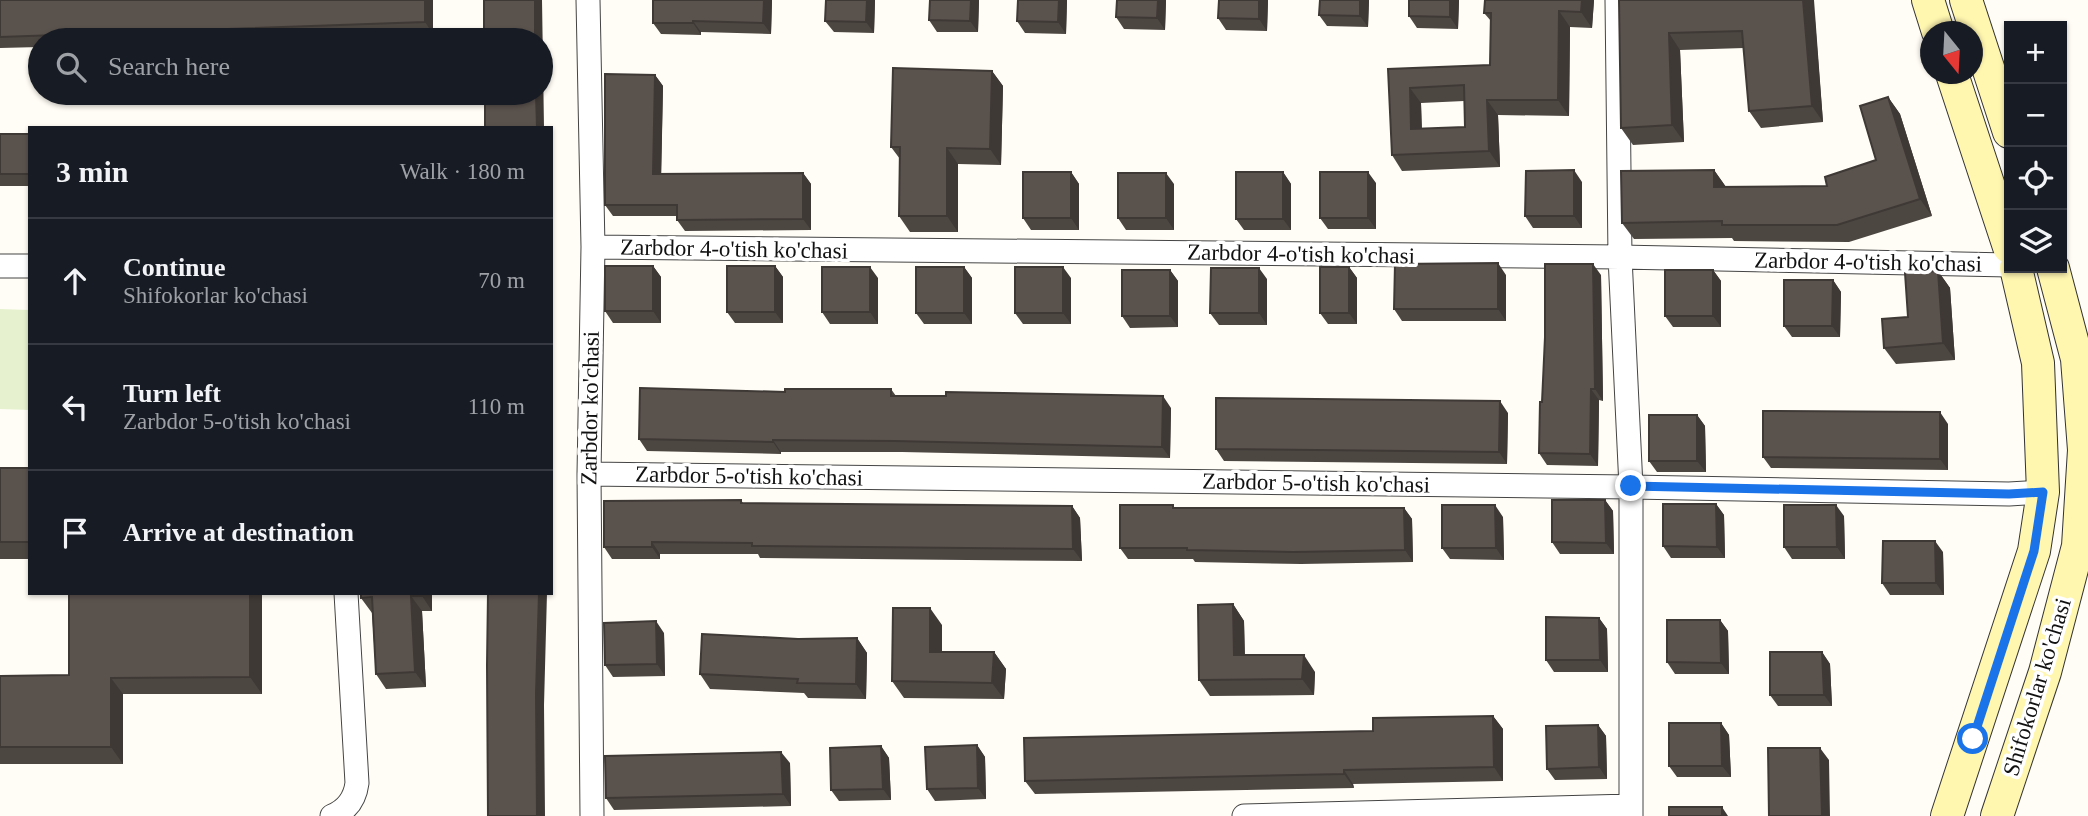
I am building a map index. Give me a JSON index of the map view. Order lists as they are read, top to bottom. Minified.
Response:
{"streets":{"main road":["Shifokorlar ko'chasi"],"street":["Zarbdor 4-o'tish ko'chasi","Zarbdor ko'chasi","Zarbdor 5-o'tish ko'chasi"]},"crossings":[["Zarbdor 4-o'tish ko'chasi","Zarbdor ko'chasi"],["Zarbdor ko'chasi","Zarbdor 5-o'tish ko'chasi"],["Zarbdor 5-o'tish ko'chasi","Shifokorlar ko'chasi"]],"north":"bottom","page":{"map_buttons":["+","−"],"search":"Search here","heading":["3 min","Walk · 180 m"],"list":[["Continue","Shifokorlar ko'chasi","70 m"],["Turn left","Zarbdor 5-o'tish ko'chasi","110 m"],"Arrive at destination"]}}
